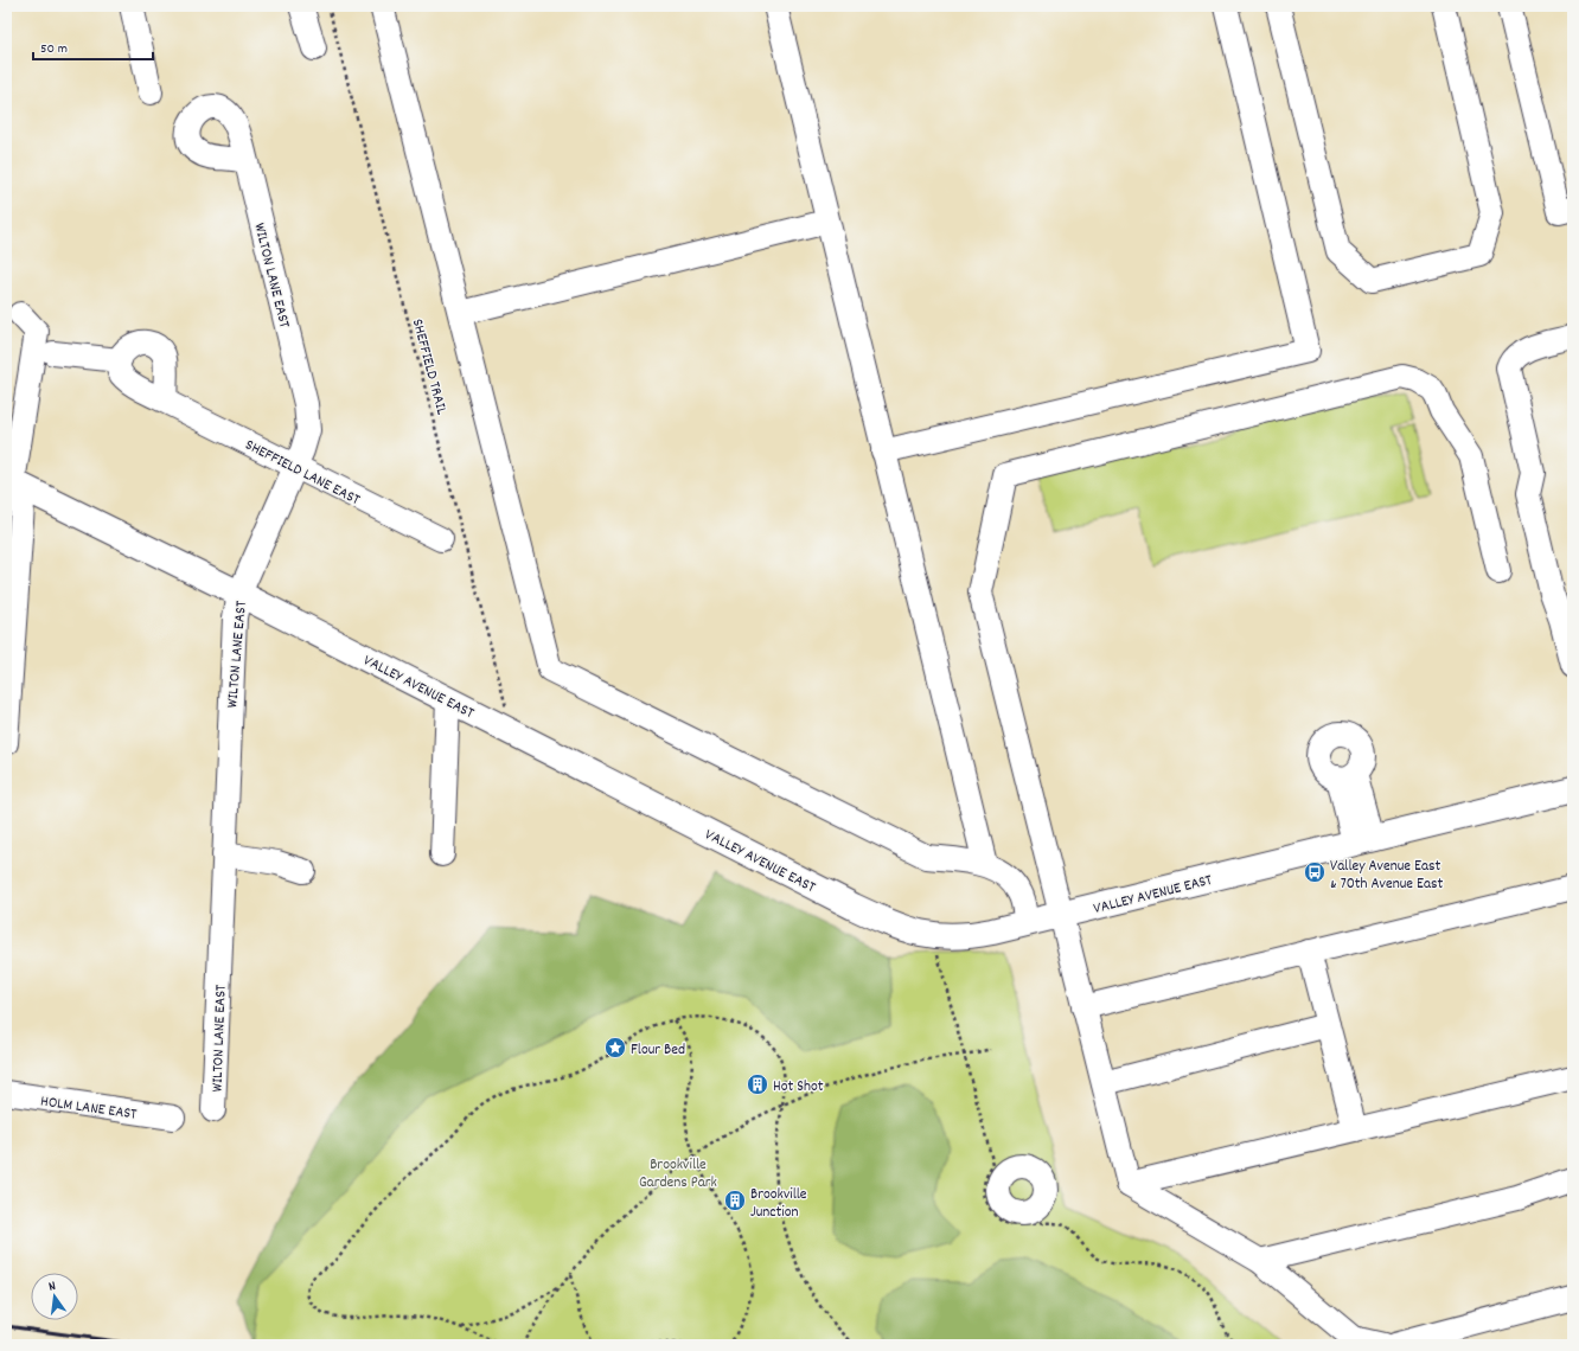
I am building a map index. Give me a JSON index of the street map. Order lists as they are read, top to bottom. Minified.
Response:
{"streets":{"main road":["VALLEY AVENUE EAST"],"street":["WILTON LANE EAST","SHEFFIELD LANE EAST","HOLM LANE EAST"],"path":["SHEFFIELD TRAIL"]},"crossings":[["WILTON LANE EAST","SHEFFIELD LANE EAST"],["WILTON LANE EAST","VALLEY AVENUE EAST"],["SHEFFIELD TRAIL","VALLEY AVENUE EAST"]],"parks":["Brookville Gardens Park"],"places":{"bus stop":["Valley Avenue East & 70th Avenue East"],"place":["Flour Bed"],"building":["Hot Shot","Brookville Junction"]},"scale_bar":"50 m","north":"top"}
